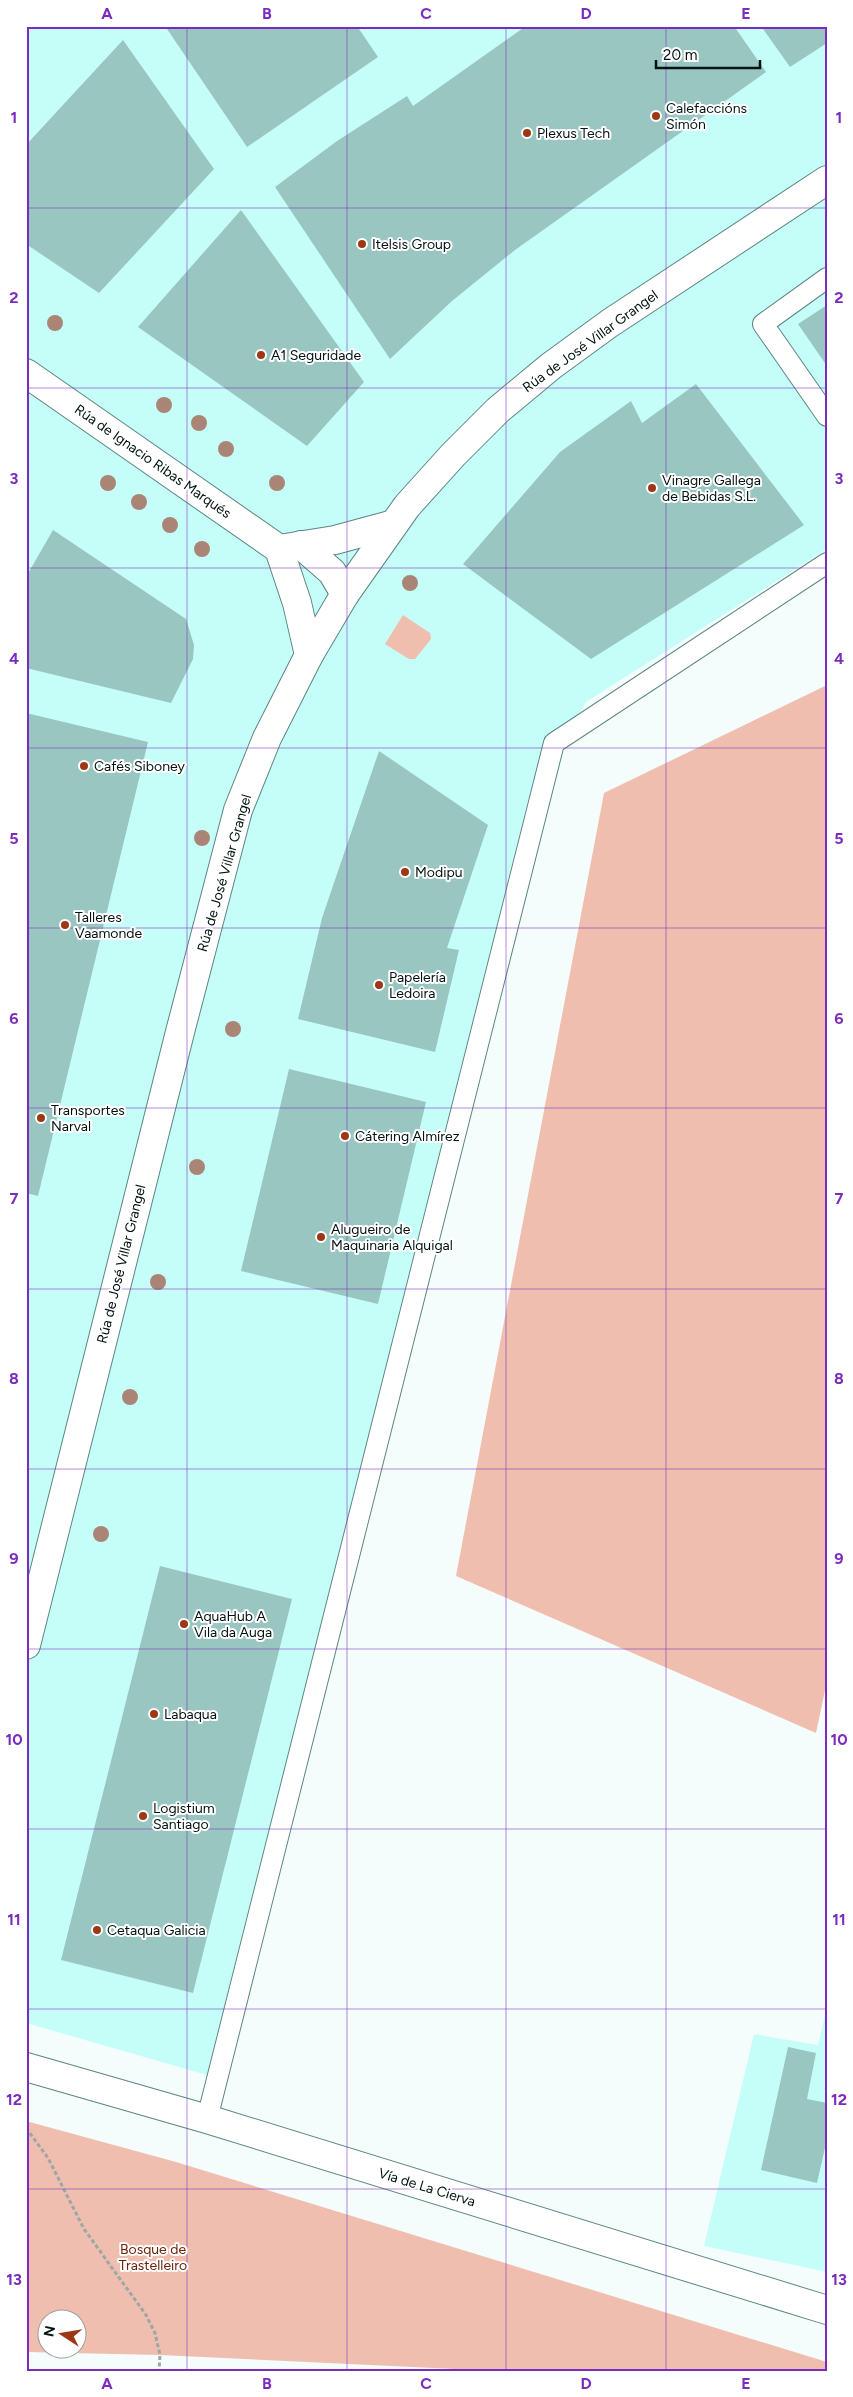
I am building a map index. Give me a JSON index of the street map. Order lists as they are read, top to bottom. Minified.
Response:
{"streets":{"street":["Rúa de José Villar Grangel","Rúa de Ignacio Ribas Marqués","Vía de La Cierva"]},"crossings":[["Rúa de José Villar Grangel","Rúa de Ignacio Ribas Marqués"]],"parks":["Bosque de Trastelleiro"],"places":["Calefaccións Simón","Plexus Tech","Itelsis Group","A1 Seguridade","Vinagre Gallega de Bebidas S.L.","Cafés Siboney","Modipu","Talleres Vaamonde","Papelería Ledoira","Transportes Narval","Cátering Almírez","Alugueiro de Maquinaria Alquigal","AquaHub A Vila da Auga","Labaqua","Logistium Santiago","Cetaqua Galicia"],"scale_bar":"20 m","north":"left","grid":{"columns":["A","B","C","D","E"],"rows":["1","2","3","4","5","6","7","8","9","10","11","12","13"]}}
